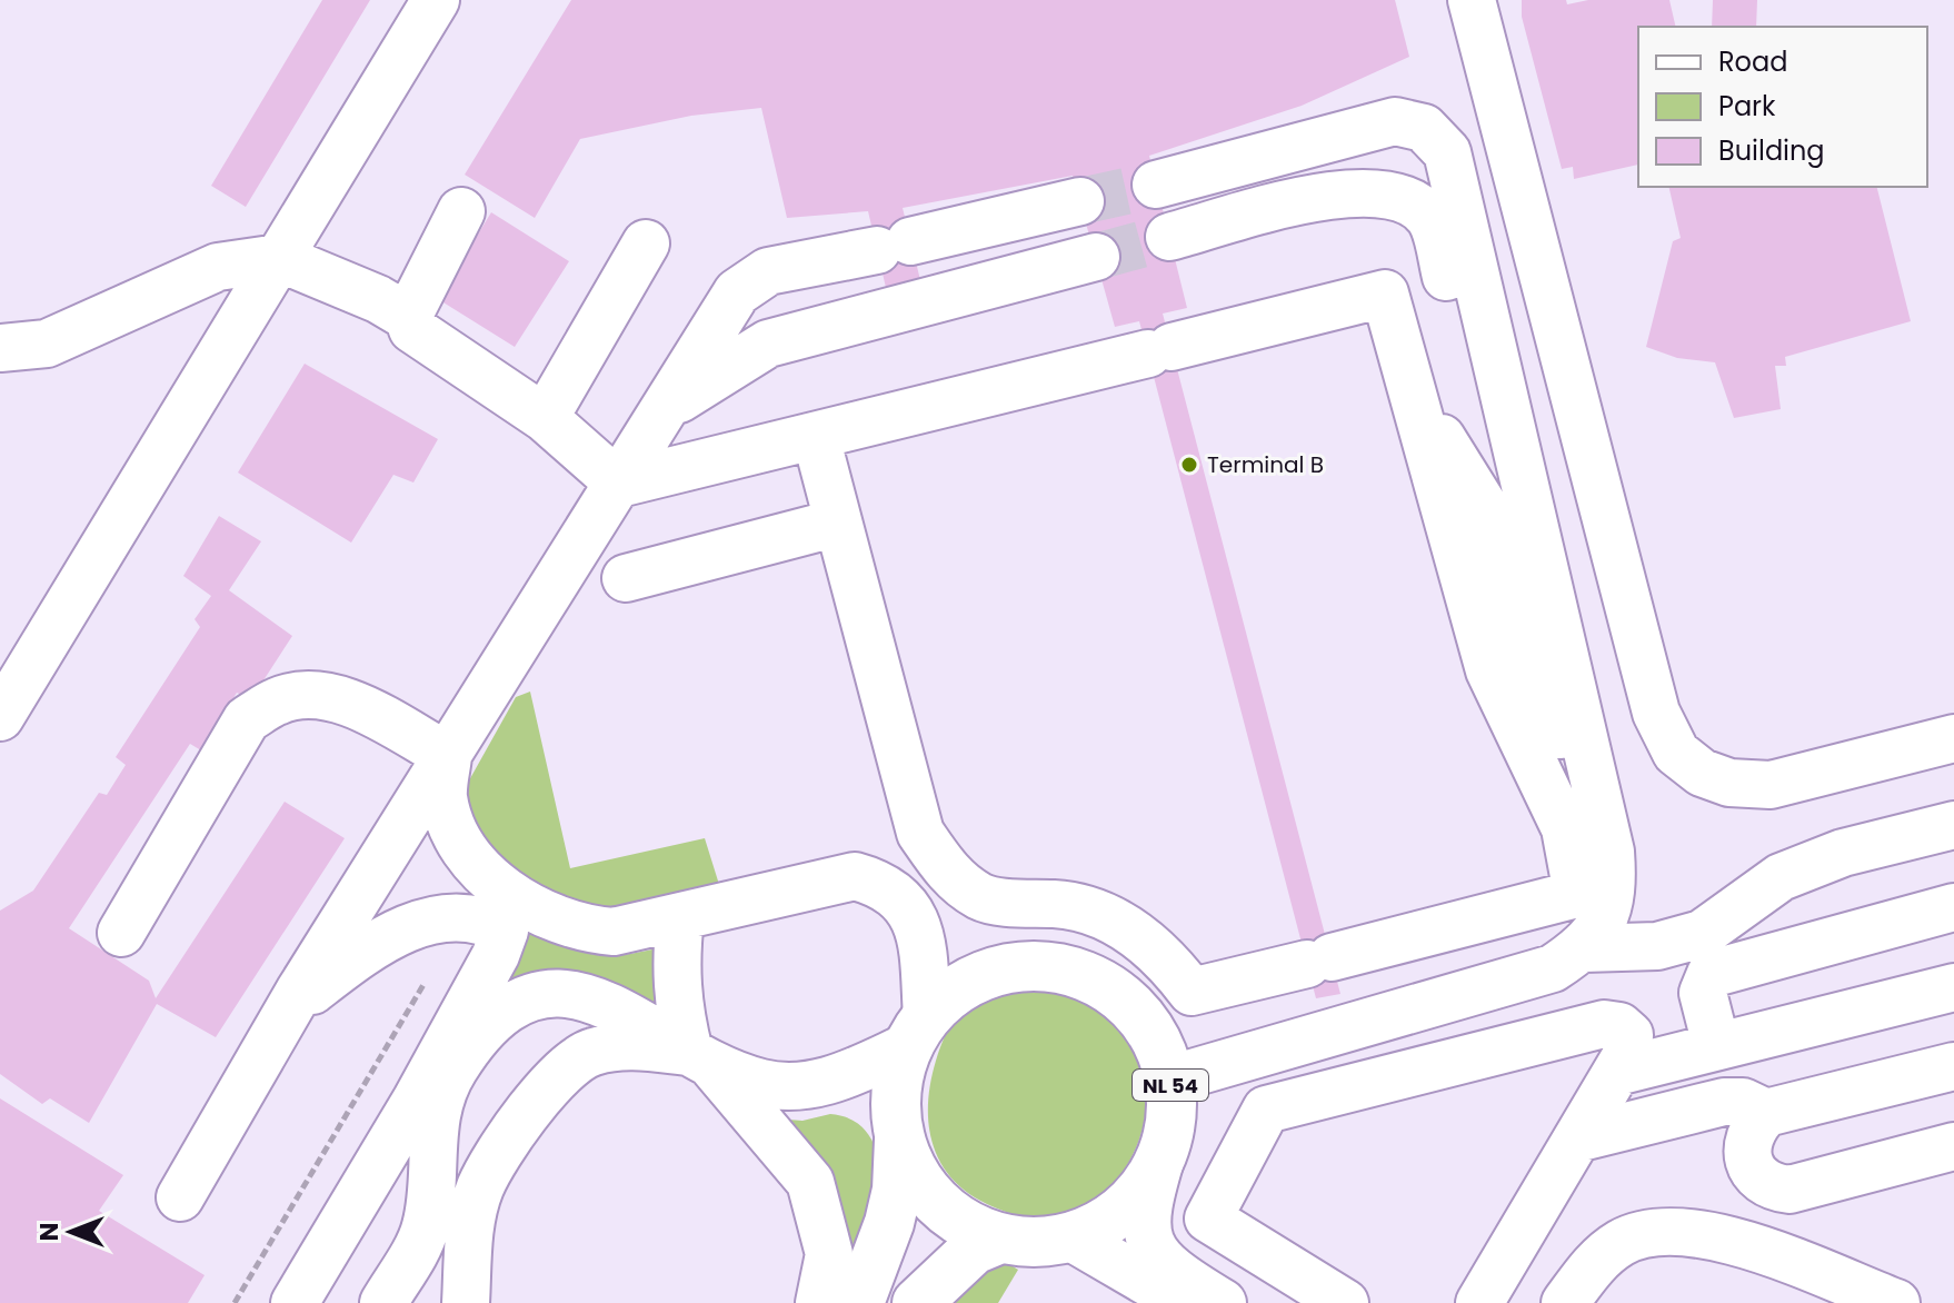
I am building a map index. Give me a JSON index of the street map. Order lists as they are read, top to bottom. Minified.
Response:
{"streets":{"highway":["NL 54"]},"places":["Terminal B"],"legend":["Road","Park","Building"],"north":"left"}
